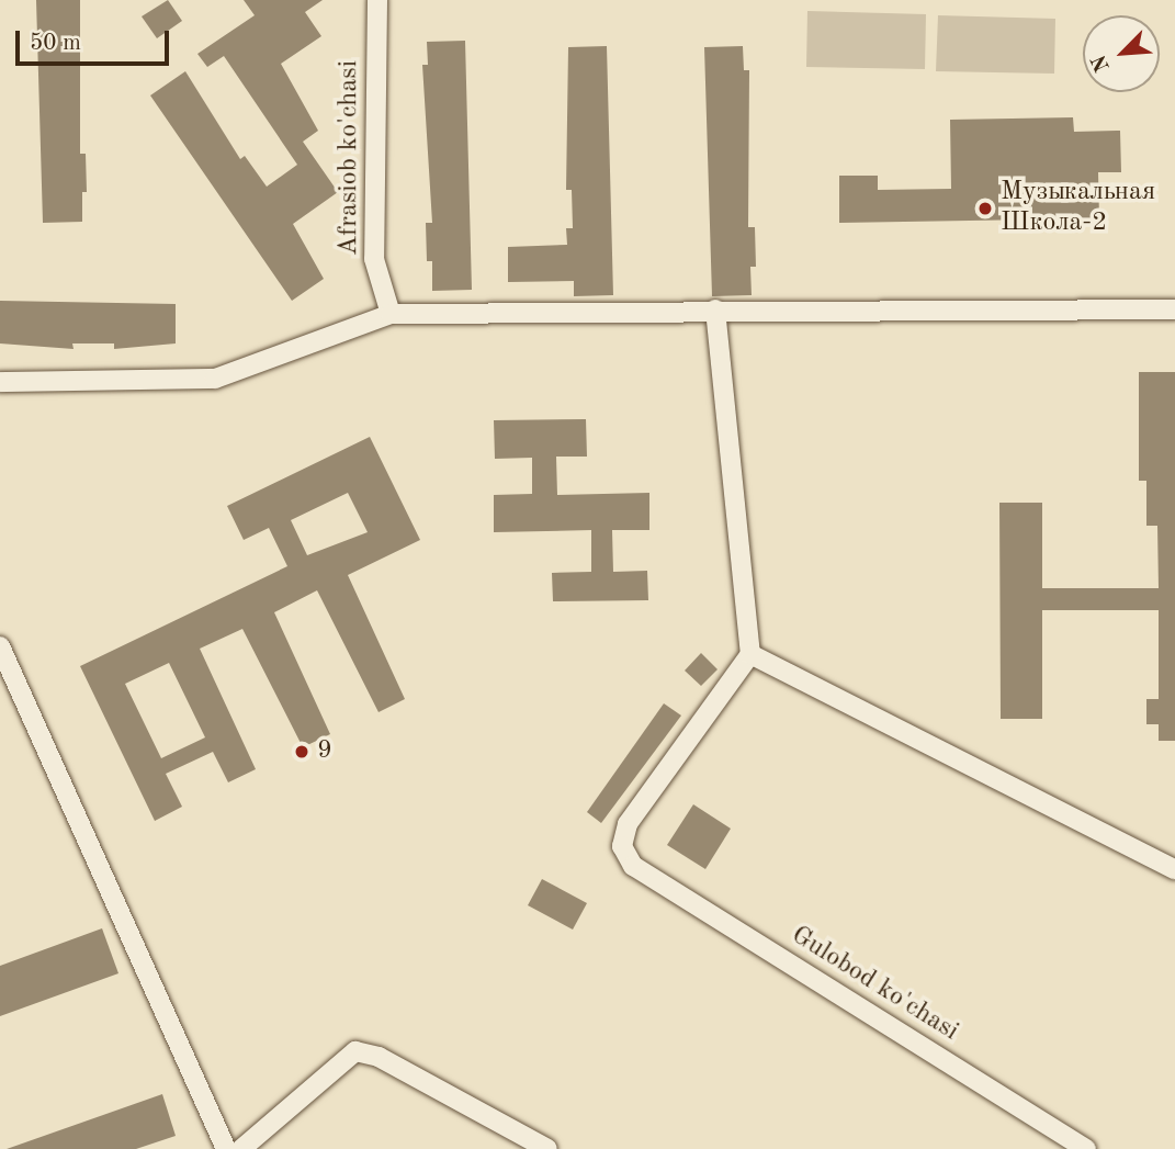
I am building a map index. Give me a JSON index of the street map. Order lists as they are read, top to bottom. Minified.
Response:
{"streets":{"street":["Afrasiob ko'chasi","Gulobod ko'chasi"]},"places":["Музыкальная Школа-2","9"],"scale_bar":"50 m","north":"bottom left"}
